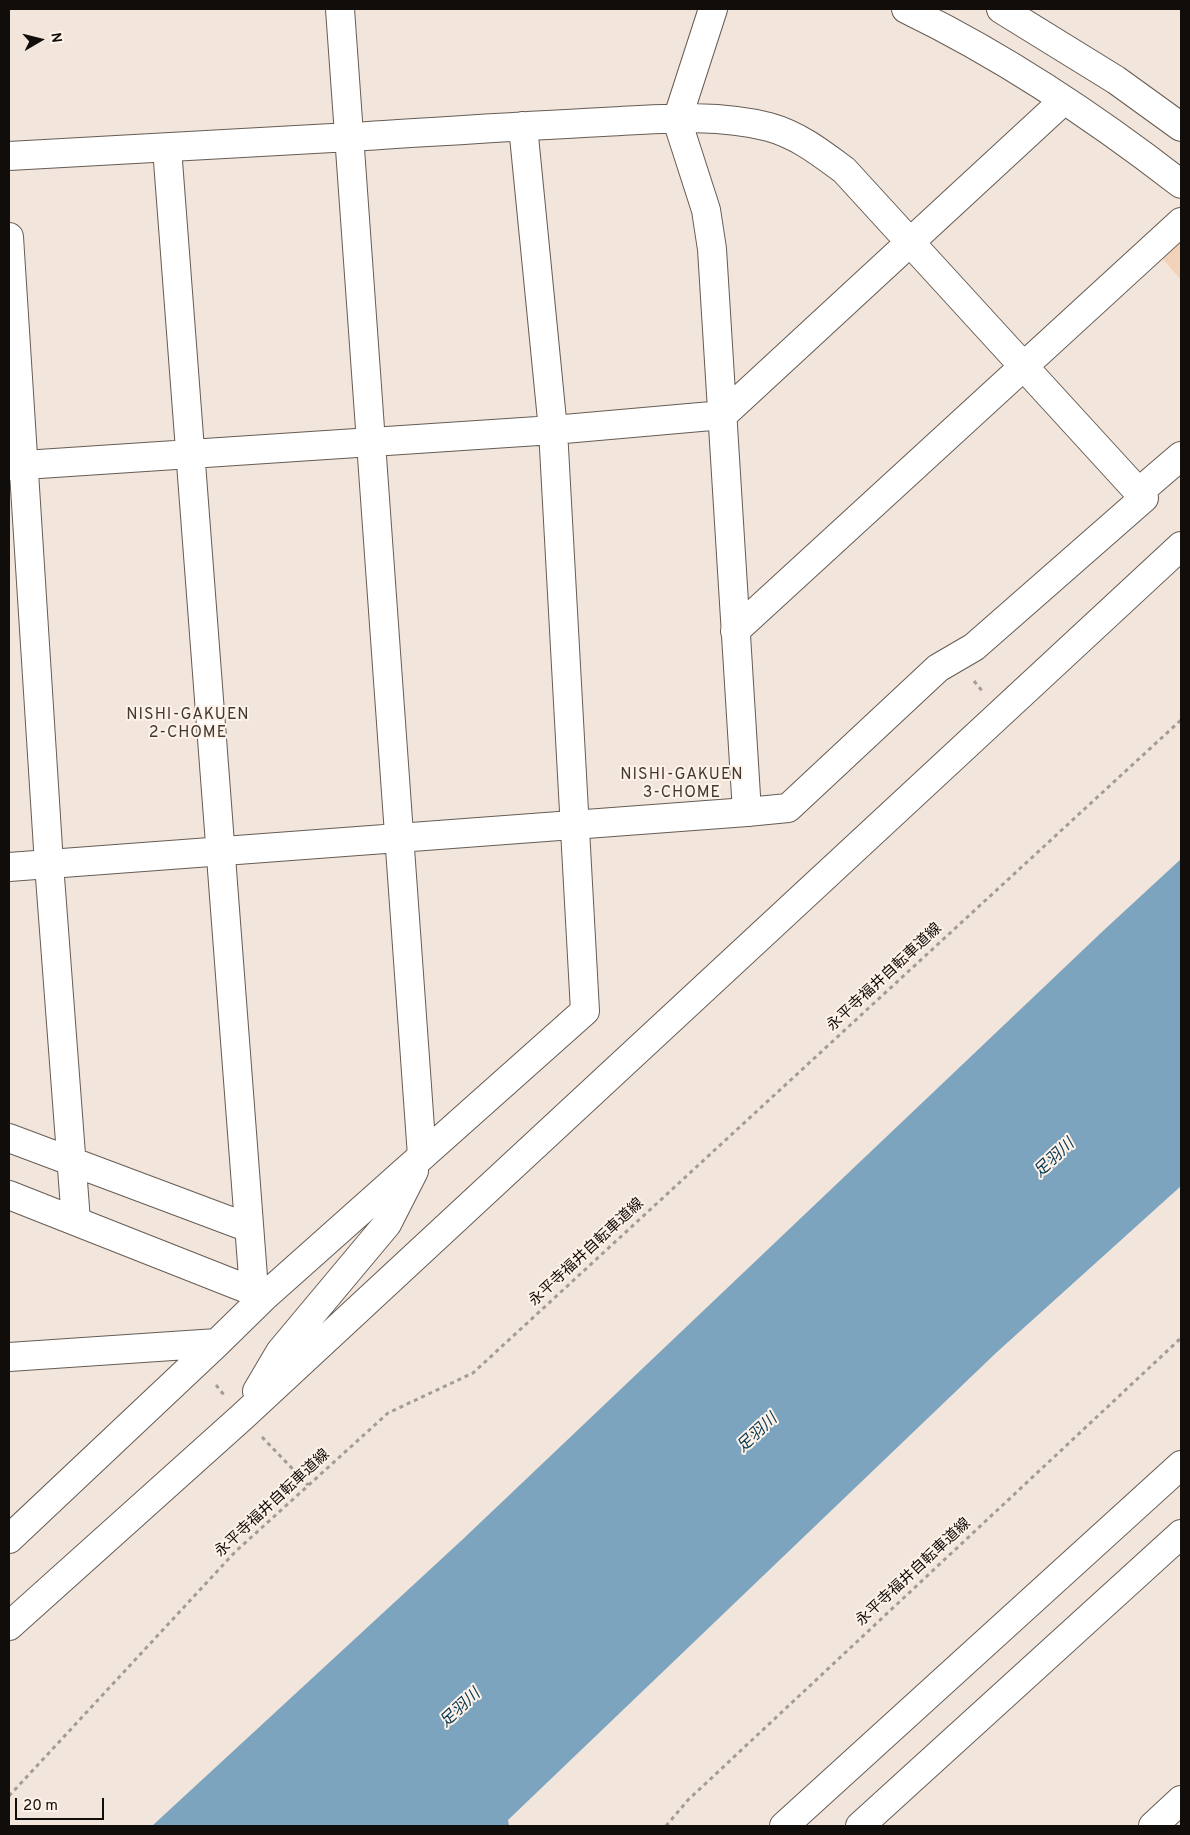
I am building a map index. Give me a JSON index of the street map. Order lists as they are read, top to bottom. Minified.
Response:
{"streets":{"path":["永平寺福井自転車道線"]},"districts":["NISHI-GAKUEN 2-CHOME","NISHI-GAKUEN 3-CHOME"],"water":["足羽川"],"scale_bar":"20 m","north":"right"}
